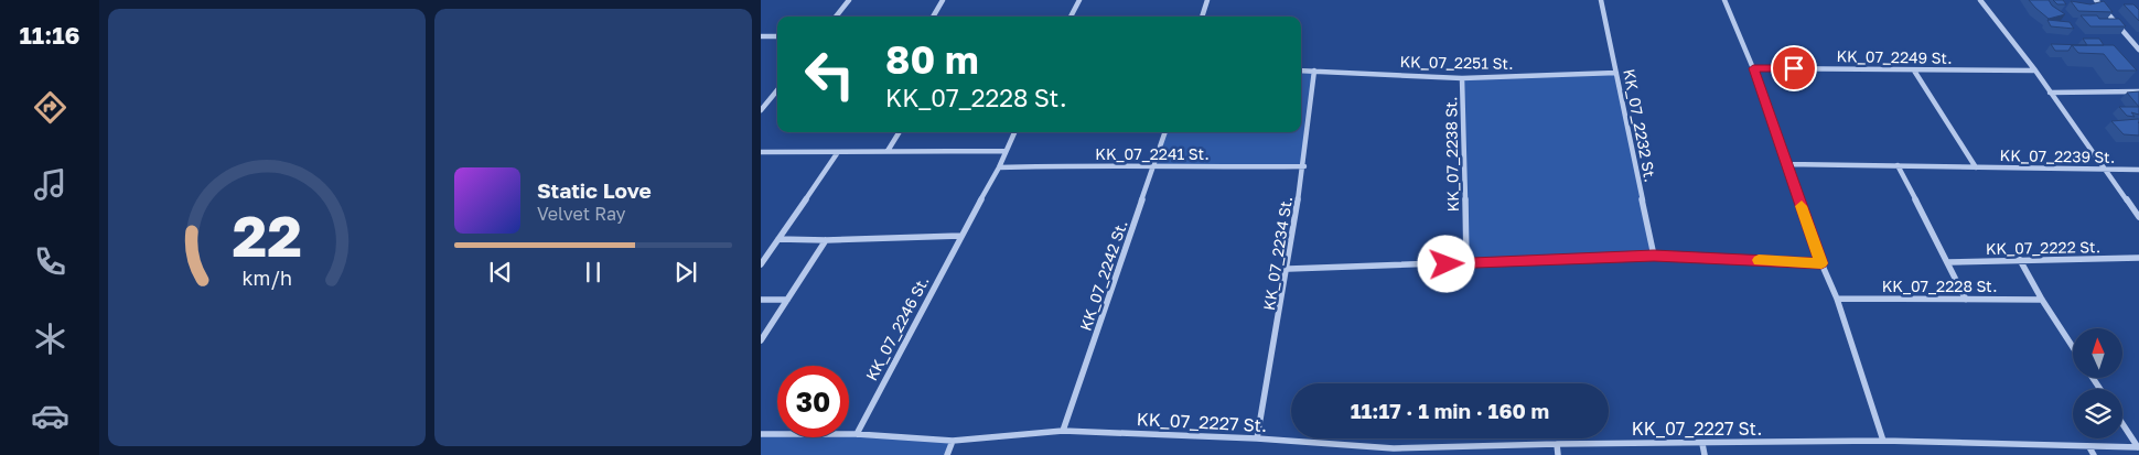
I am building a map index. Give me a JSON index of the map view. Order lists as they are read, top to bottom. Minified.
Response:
{"streets":{"street":["KK_07_2249 St.","KK_07_2251 St.","KK_07_2232 St.","KK_07_2241 St.","KK_07_2238 St.","KK_07_2239 St.","KK_07_2222 St.","KK_07_2234 St.","KK_07_2242 St.","KK_07_2228 St.","KK_07_2246 St.","KK_07_2227 St."]},"crossings":[["KK_07_2251 St.","KK_07_2232 St."],["KK_07_2251 St.","KK_07_2238 St."],["KK_07_2251 St.","KK_07_2234 St."],["KK_07_2241 St.","KK_07_2234 St."],["KK_07_2241 St.","KK_07_2242 St."],["KK_07_2241 St.","KK_07_2246 St."],["KK_07_2234 St.","KK_07_2227 St."],["KK_07_2242 St.","KK_07_2227 St."],["KK_07_2246 St.","KK_07_2227 St."]],"north":"top","page":{"tabs":"11:16","turn":["80 m","KK_07_2228 St."],"song":["Static Love","Velvet Ray"],"limit":"30","trip":"11:17 · 1 min · 160 m","gauge":["22","km/h"]}}
